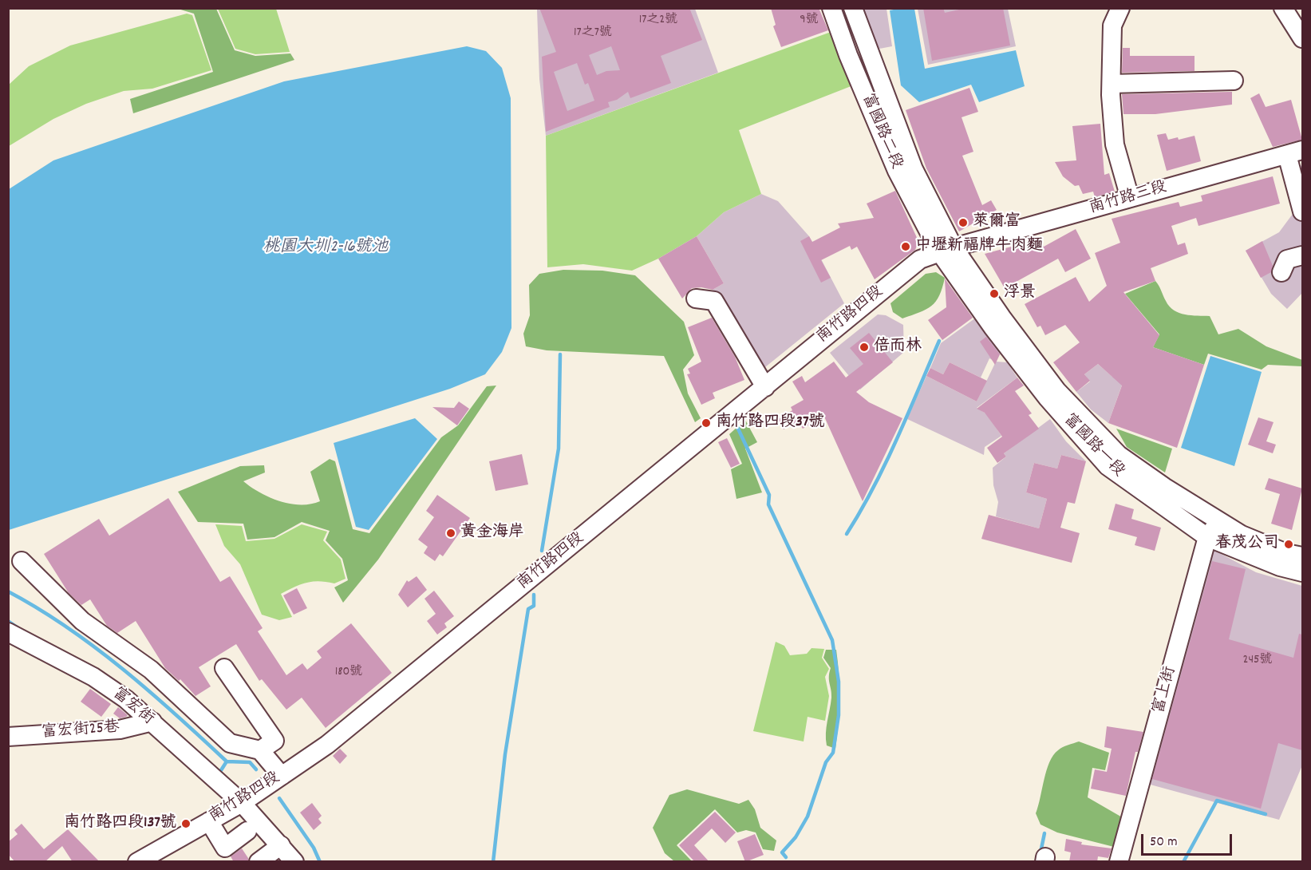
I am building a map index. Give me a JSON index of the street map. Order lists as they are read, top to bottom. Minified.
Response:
{"streets":{"street":["富國路二段","南竹路三段","南竹路四段","富國路一段","富上街","富宏街","富宏街25巷"]},"crossings":[["富國路二段","南竹路三段"],["富國路二段","南竹路四段"],["富國路二段","富國路一段"],["南竹路三段","南竹路四段"],["南竹路三段","富國路一段"],["南竹路四段","富國路一段"],["南竹路四段","富宏街"],["富國路一段","富上街"],["富宏街","富宏街25巷"]],"water":["桃園大圳2-16號池"],"places":["萊爾富","中壢新福牌牛肉麵","浮景","倍而林","南竹路四段37號","黃金海岸","春茂公司","南竹路四段137號"],"house_numbers":["17之2號","9號","17之7號","245號","180號"],"scale_bar":"50 m"}
